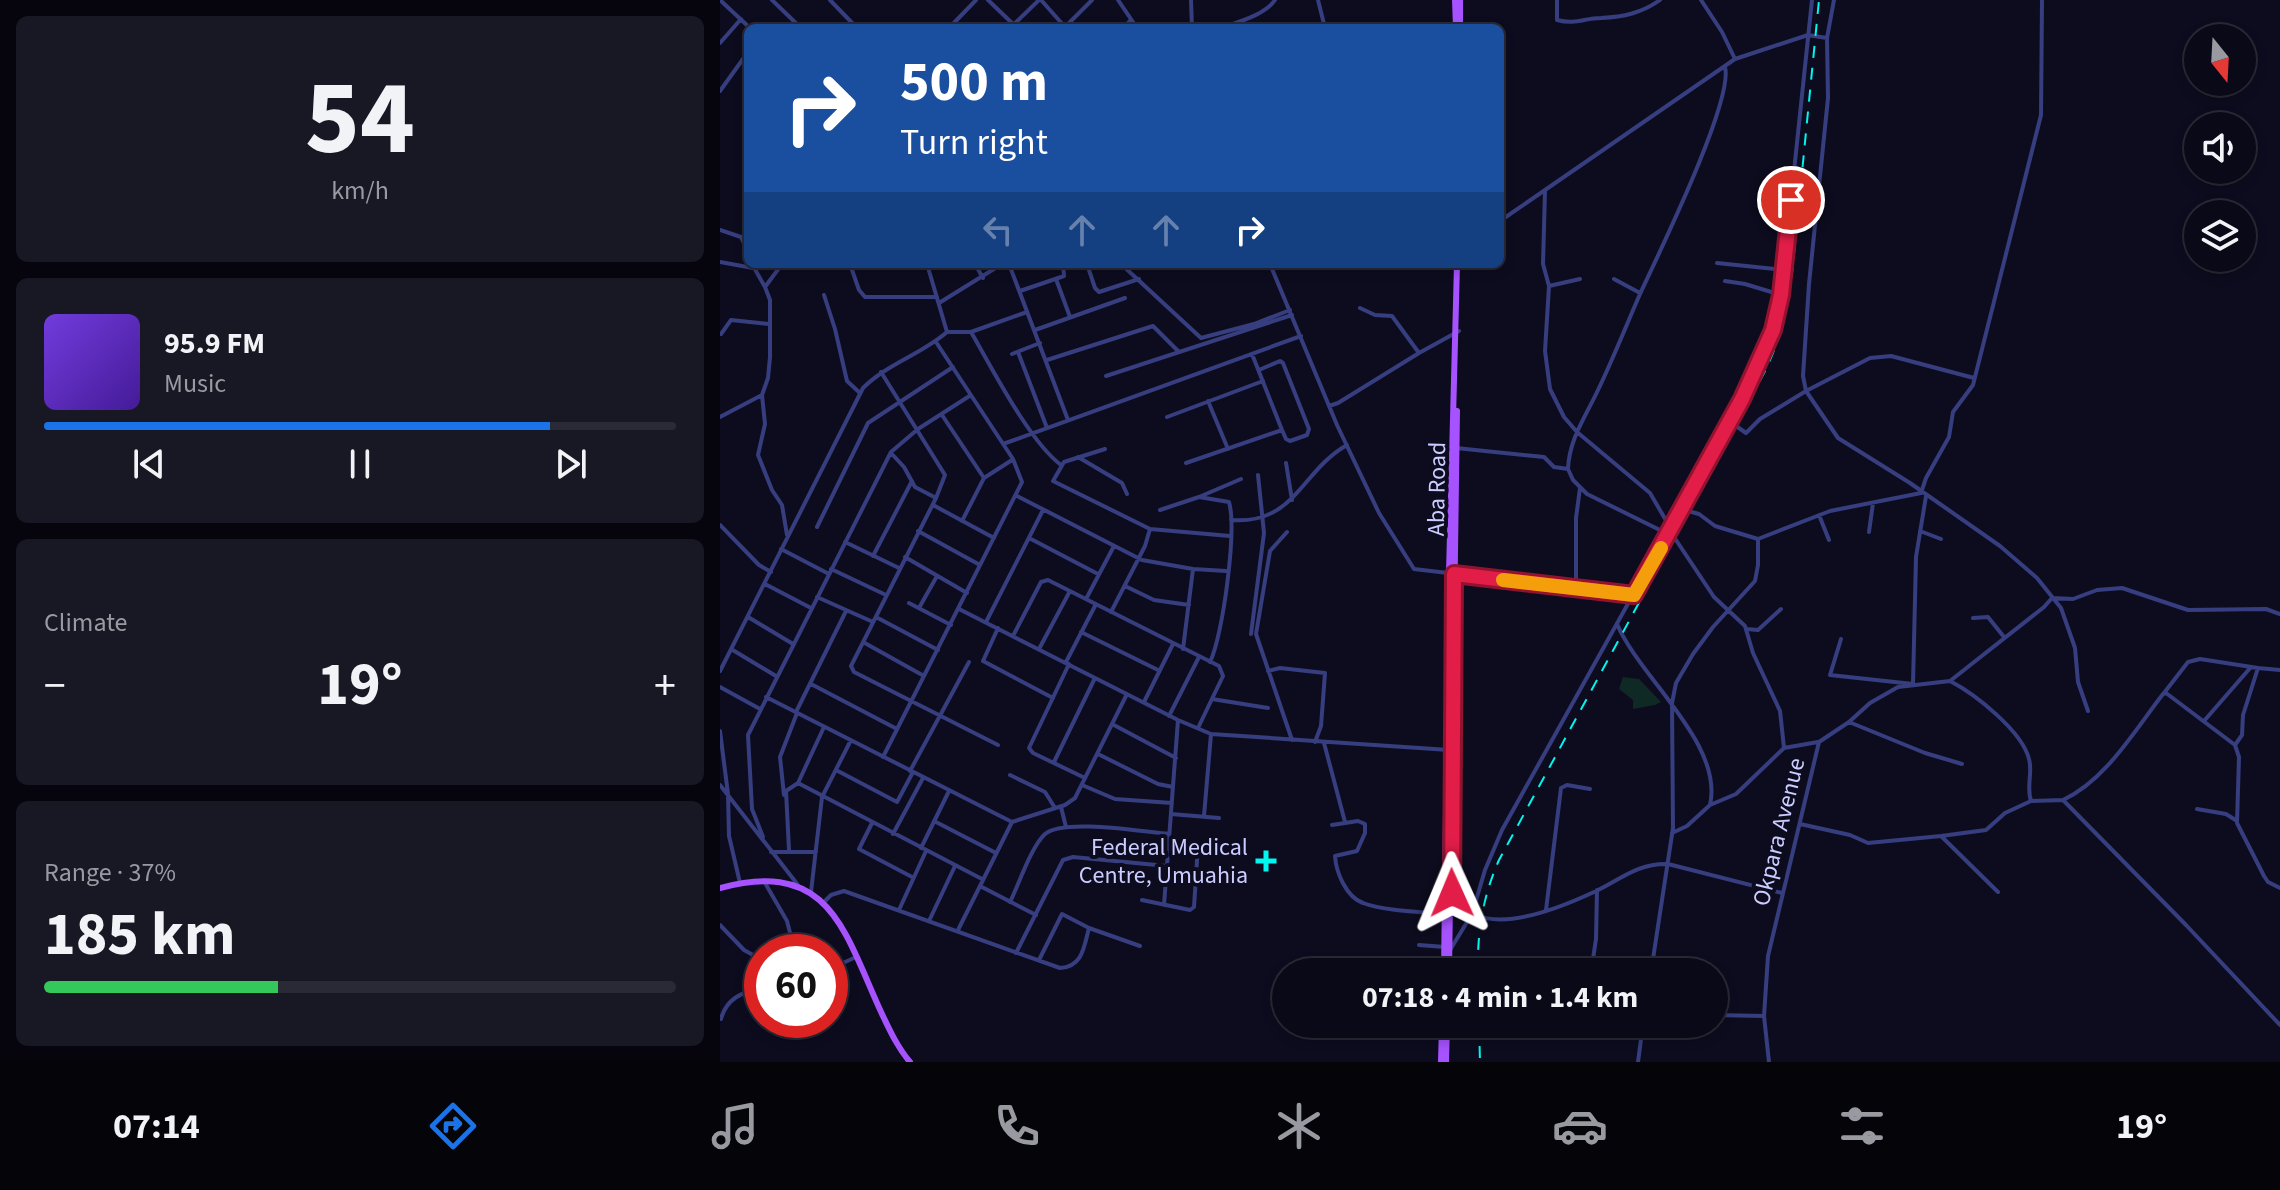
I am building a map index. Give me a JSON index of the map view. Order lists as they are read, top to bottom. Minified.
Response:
{"streets":{"main road":["Aba Road"],"street":["Okpara Avenue"]},"places":{"health":["Federal Medical Centre, Umuahia"]},"north":"bottom","page":{"tile":[["54","km/h"],"Climate",["Range · 37%","185 km"]],"turn":["500 m","Turn right"],"song":["95.9 FM","Music"],"heat":["−","19°","+"],"limit":"60","trip":"07:18 · 4 min · 1.4 km","tabs":["07:14","19°"]}}
